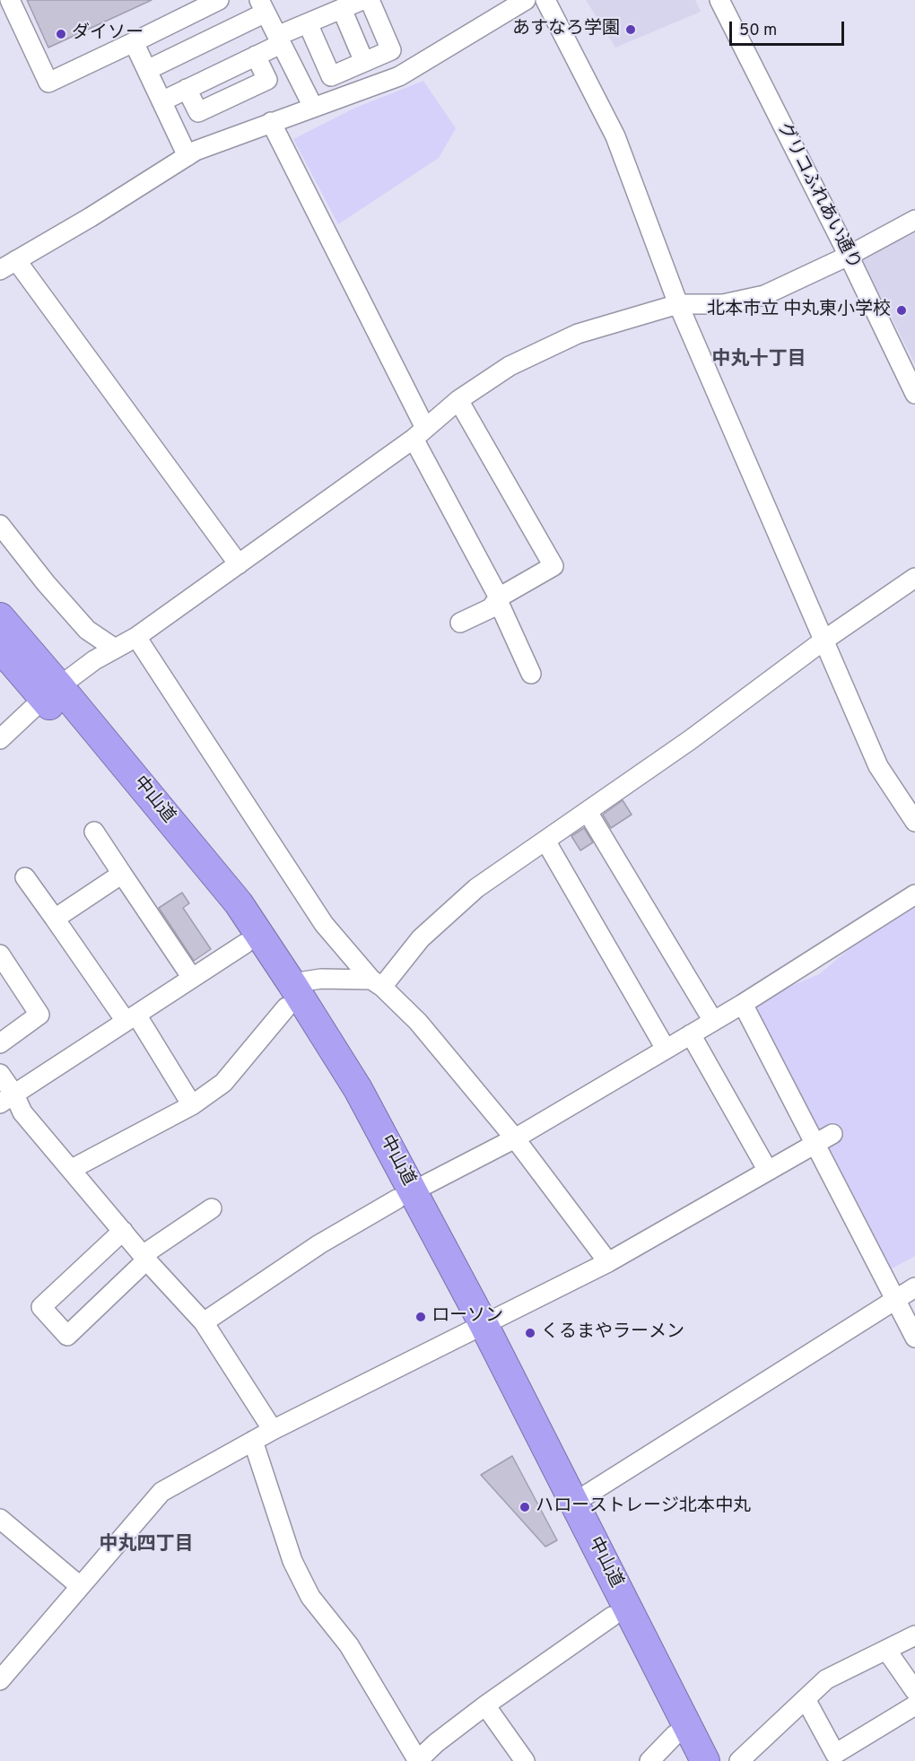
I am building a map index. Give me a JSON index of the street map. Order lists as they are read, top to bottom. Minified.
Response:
{"streets":{"highway":["中山道"],"street":["グリコふれあい通り"]},"districts":["中丸十丁目","中丸四丁目"],"places":["あすなろ学園","ダイソー","北本市立 中丸東小学校","ローソン","くるまやラーメン","ハローストレージ北本中丸"],"scale_bar":"50 m"}
